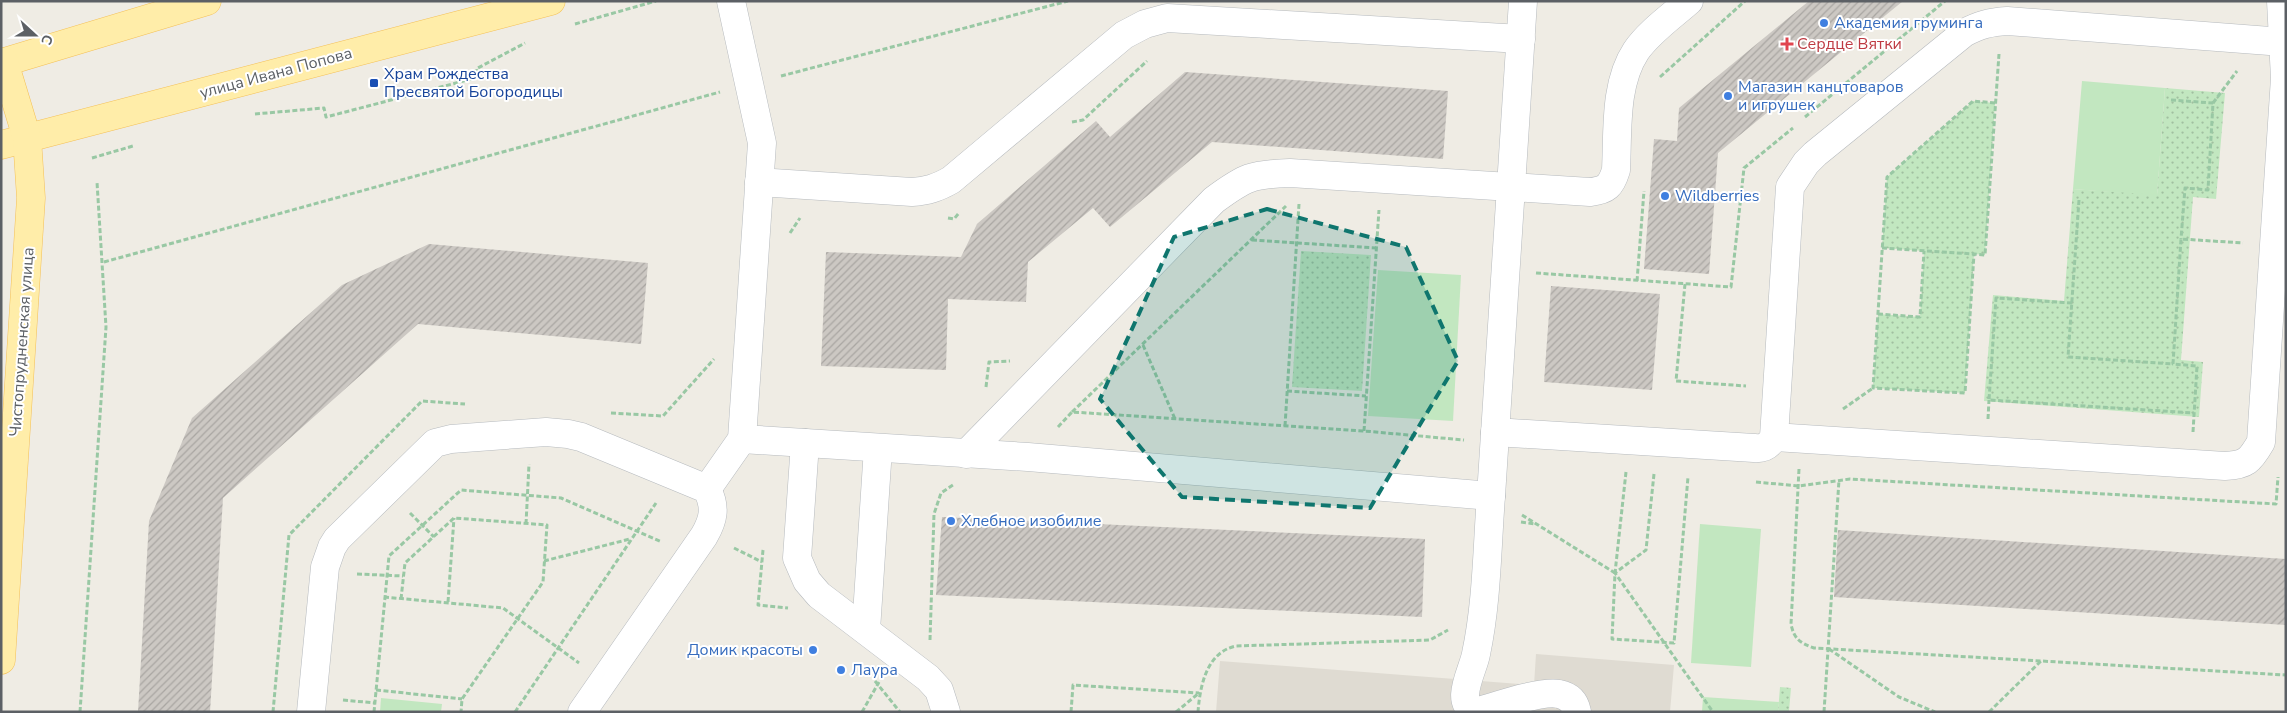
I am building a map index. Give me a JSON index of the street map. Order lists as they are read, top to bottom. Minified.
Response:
{"streets":{"main road":["улица Ивана Попова","Чистопрудненская улица"]},"crossings":[["улица Ивана Попова","Чистопрудненская улица"]],"places":{"other":["Академия груминга","Магазин канцтоваров и игрушек","Wildberries","Хлебное изобилие","Домик красоты","Лаура"],"health":["Сердце Вятки"],"transit":["Храм Рождества Пресвятой Богородицы"]},"north":"right"}
